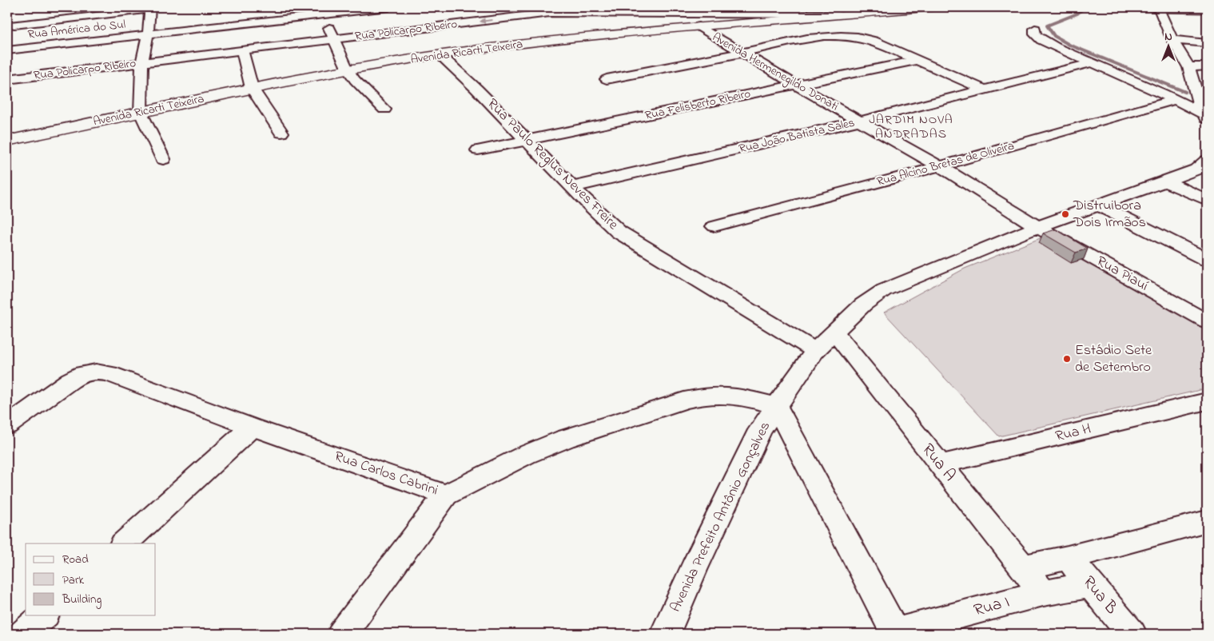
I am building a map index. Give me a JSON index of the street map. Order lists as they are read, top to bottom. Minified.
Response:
{"streets":{"main road":["Avenida Ricarti Teixeira"],"street":["Rua América do Sul","Rua Policarpo Ribeiro","Avenida Hermenegildo Donati","Rua Felisberto Ribeiro","Rua João Batista Sales","Rua Alcino Bretas de Oliveira","Rua Paulo Reglus Neves Freire","Rua Piauí","Rua H","Rua A","Rua Carlos Cabrini","Avenida Prefeito Antônio Gonçalves","Rua B","Rua I"]},"crossings":[["Rua Policarpo Ribeiro","Avenida Ricarti Teixeira"],["Avenida Ricarti Teixeira","Avenida Hermenegildo Donati"],["Avenida Ricarti Teixeira","Rua Paulo Reglus Neves Freire"],["Avenida Hermenegildo Donati","Rua Felisberto Ribeiro"],["Avenida Hermenegildo Donati","Rua João Batista Sales"],["Avenida Hermenegildo Donati","Rua Alcino Bretas de Oliveira"],["Avenida Hermenegildo Donati","Rua Piauí"],["Avenida Hermenegildo Donati","Avenida Prefeito Antônio Gonçalves"],["Rua Felisberto Ribeiro","Rua Paulo Reglus Neves Freire"],["Rua João Batista Sales","Rua Paulo Reglus Neves Freire"],["Rua Paulo Reglus Neves Freire","Avenida Prefeito Antônio Gonçalves"],["Rua Piauí","Avenida Prefeito Antônio Gonçalves"],["Rua H","Rua A"],["Rua A","Avenida Prefeito Antônio Gonçalves"],["Rua A","Rua I"],["Rua Carlos Cabrini","Avenida Prefeito Antônio Gonçalves"],["Rua B","Rua I"]],"districts":["JARDIM NOVA ANDRADAS"],"places":["Distruibora Dois Irmãos","Estádio Sete de Setembro"],"legend":["Road","Park","Building"],"north":"top"}
